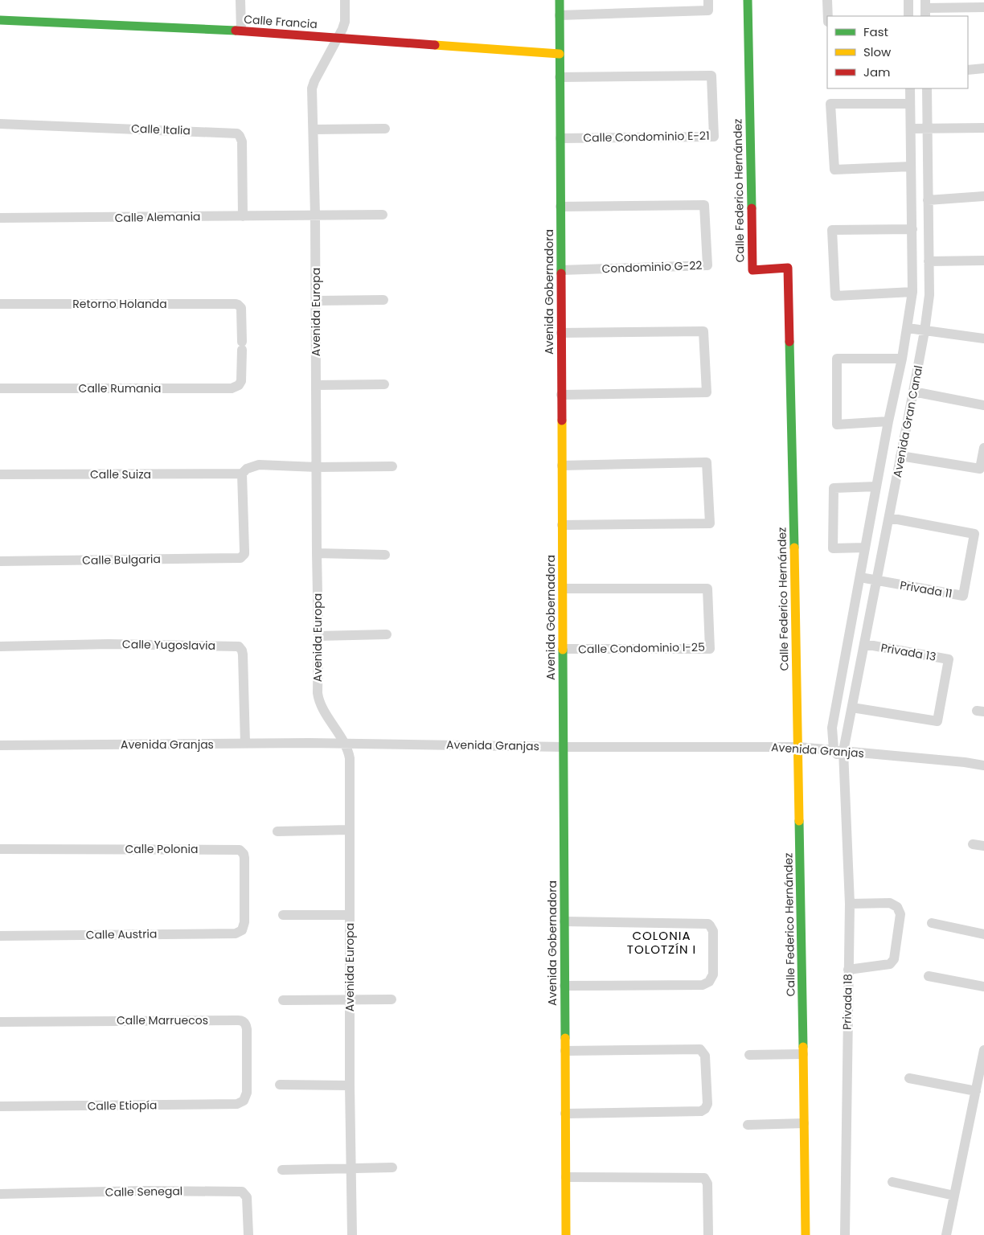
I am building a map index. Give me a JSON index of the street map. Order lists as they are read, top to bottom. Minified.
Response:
{"streets":{"street":["Calle Francia","Calle Italia","Calle Condominio E-21","Calle Federico Hernández","Calle Alemania","Condominio G-22","Avenida Gobernadora","Retorno Holanda","Avenida Europa","Calle Rumania","Avenida Gran Canal","Calle Suiza","Calle Bulgaria","Privada 11","Calle Yugoslavia","Calle Condominio I-25","Privada 13","Avenida Granjas","Calle Polonia","Calle Austria","Privada 18","Calle Marruecos","Calle Etiopía","Calle Senegal"]},"crossings":[["Calle Francia","Avenida Gobernadora"],["Calle Francia","Avenida Europa"],["Calle Italia","Calle Alemania"],["Calle Condominio E-21","Avenida Gobernadora"],["Calle Federico Hernández","Avenida Granjas"],["Calle Alemania","Avenida Europa"],["Condominio G-22","Avenida Gobernadora"],["Avenida Gobernadora","Calle Condominio I-25"],["Avenida Gobernadora","Avenida Granjas"],["Retorno Holanda","Calle Rumania"],["Avenida Europa","Calle Suiza"],["Avenida Europa","Avenida Granjas"],["Avenida Gran Canal","Privada 11"],["Avenida Gran Canal","Privada 13"],["Avenida Gran Canal","Avenida Granjas"],["Avenida Gran Canal","Privada 18"],["Calle Suiza","Calle Bulgaria"],["Calle Yugoslavia","Avenida Granjas"],["Avenida Granjas","Privada 18"],["Calle Polonia","Calle Austria"],["Calle Marruecos","Calle Etiopía"]],"districts":["COLONIA TOLOTZÍN I"],"legend":["Fast","Slow","Jam"]}
